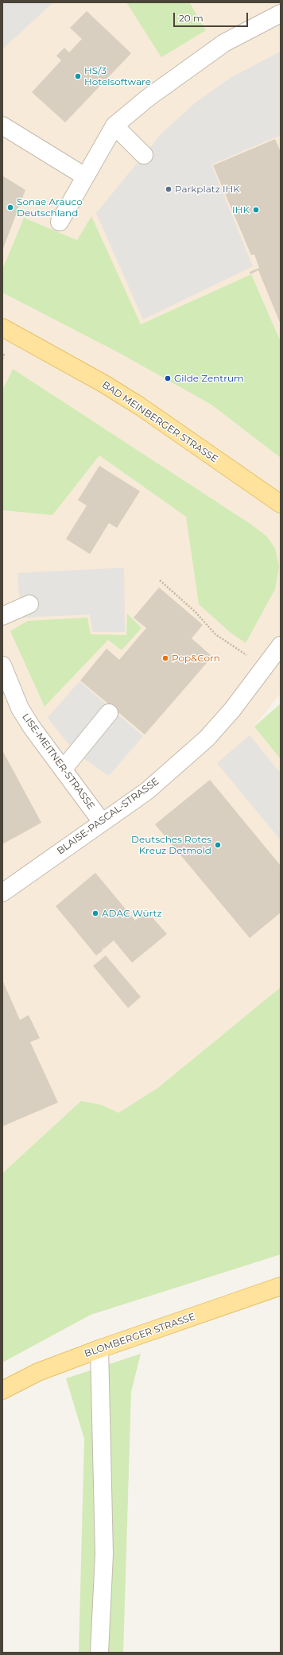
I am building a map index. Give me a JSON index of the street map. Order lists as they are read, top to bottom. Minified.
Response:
{"streets":{"main road":["BAD MEINBERGER STRASSE","BLOMBERGER STRASSE"],"street":["LISE-MEITNER-STRASSE","BLAISE-PASCAL-STRASSE"]},"crossings":[["LISE-MEITNER-STRASSE","BLAISE-PASCAL-STRASSE"]],"places":["HS/3 Hotelsoftware","Parkplatz IHK","Sonae Arauco Deutschland","IHK","Gilde Zentrum","Pop&Corn","Deutsches Rotes Kreuz Detmold","ADAC Würtz"],"scale_bar":"20 m"}
